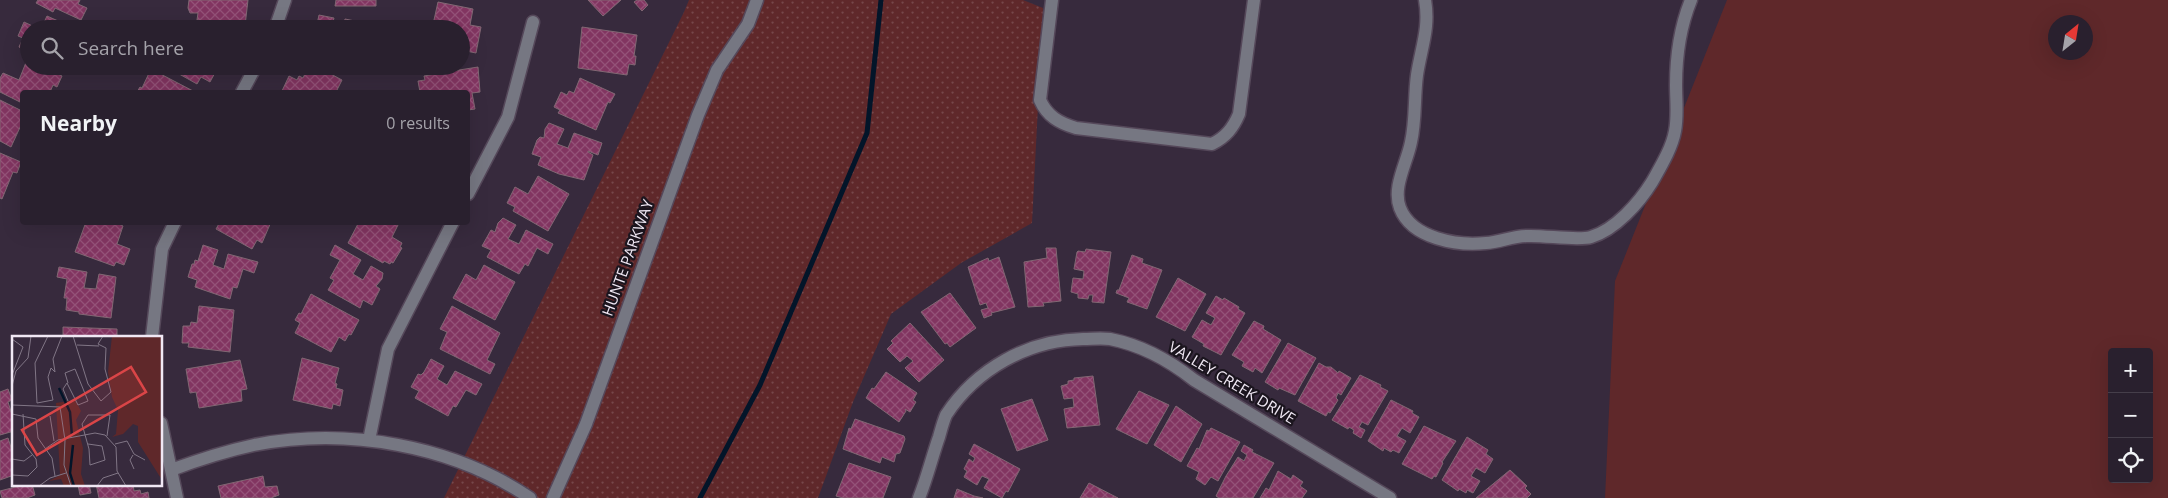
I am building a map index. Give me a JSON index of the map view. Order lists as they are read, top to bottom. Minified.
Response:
{"streets":{"street":["HUNTE PARKWAY","VALLEY CREEK DRIVE"]},"north":"top right","page":{"search":"Search here","heading":["Nearby","0 results"],"map_buttons":["+","−"]}}
